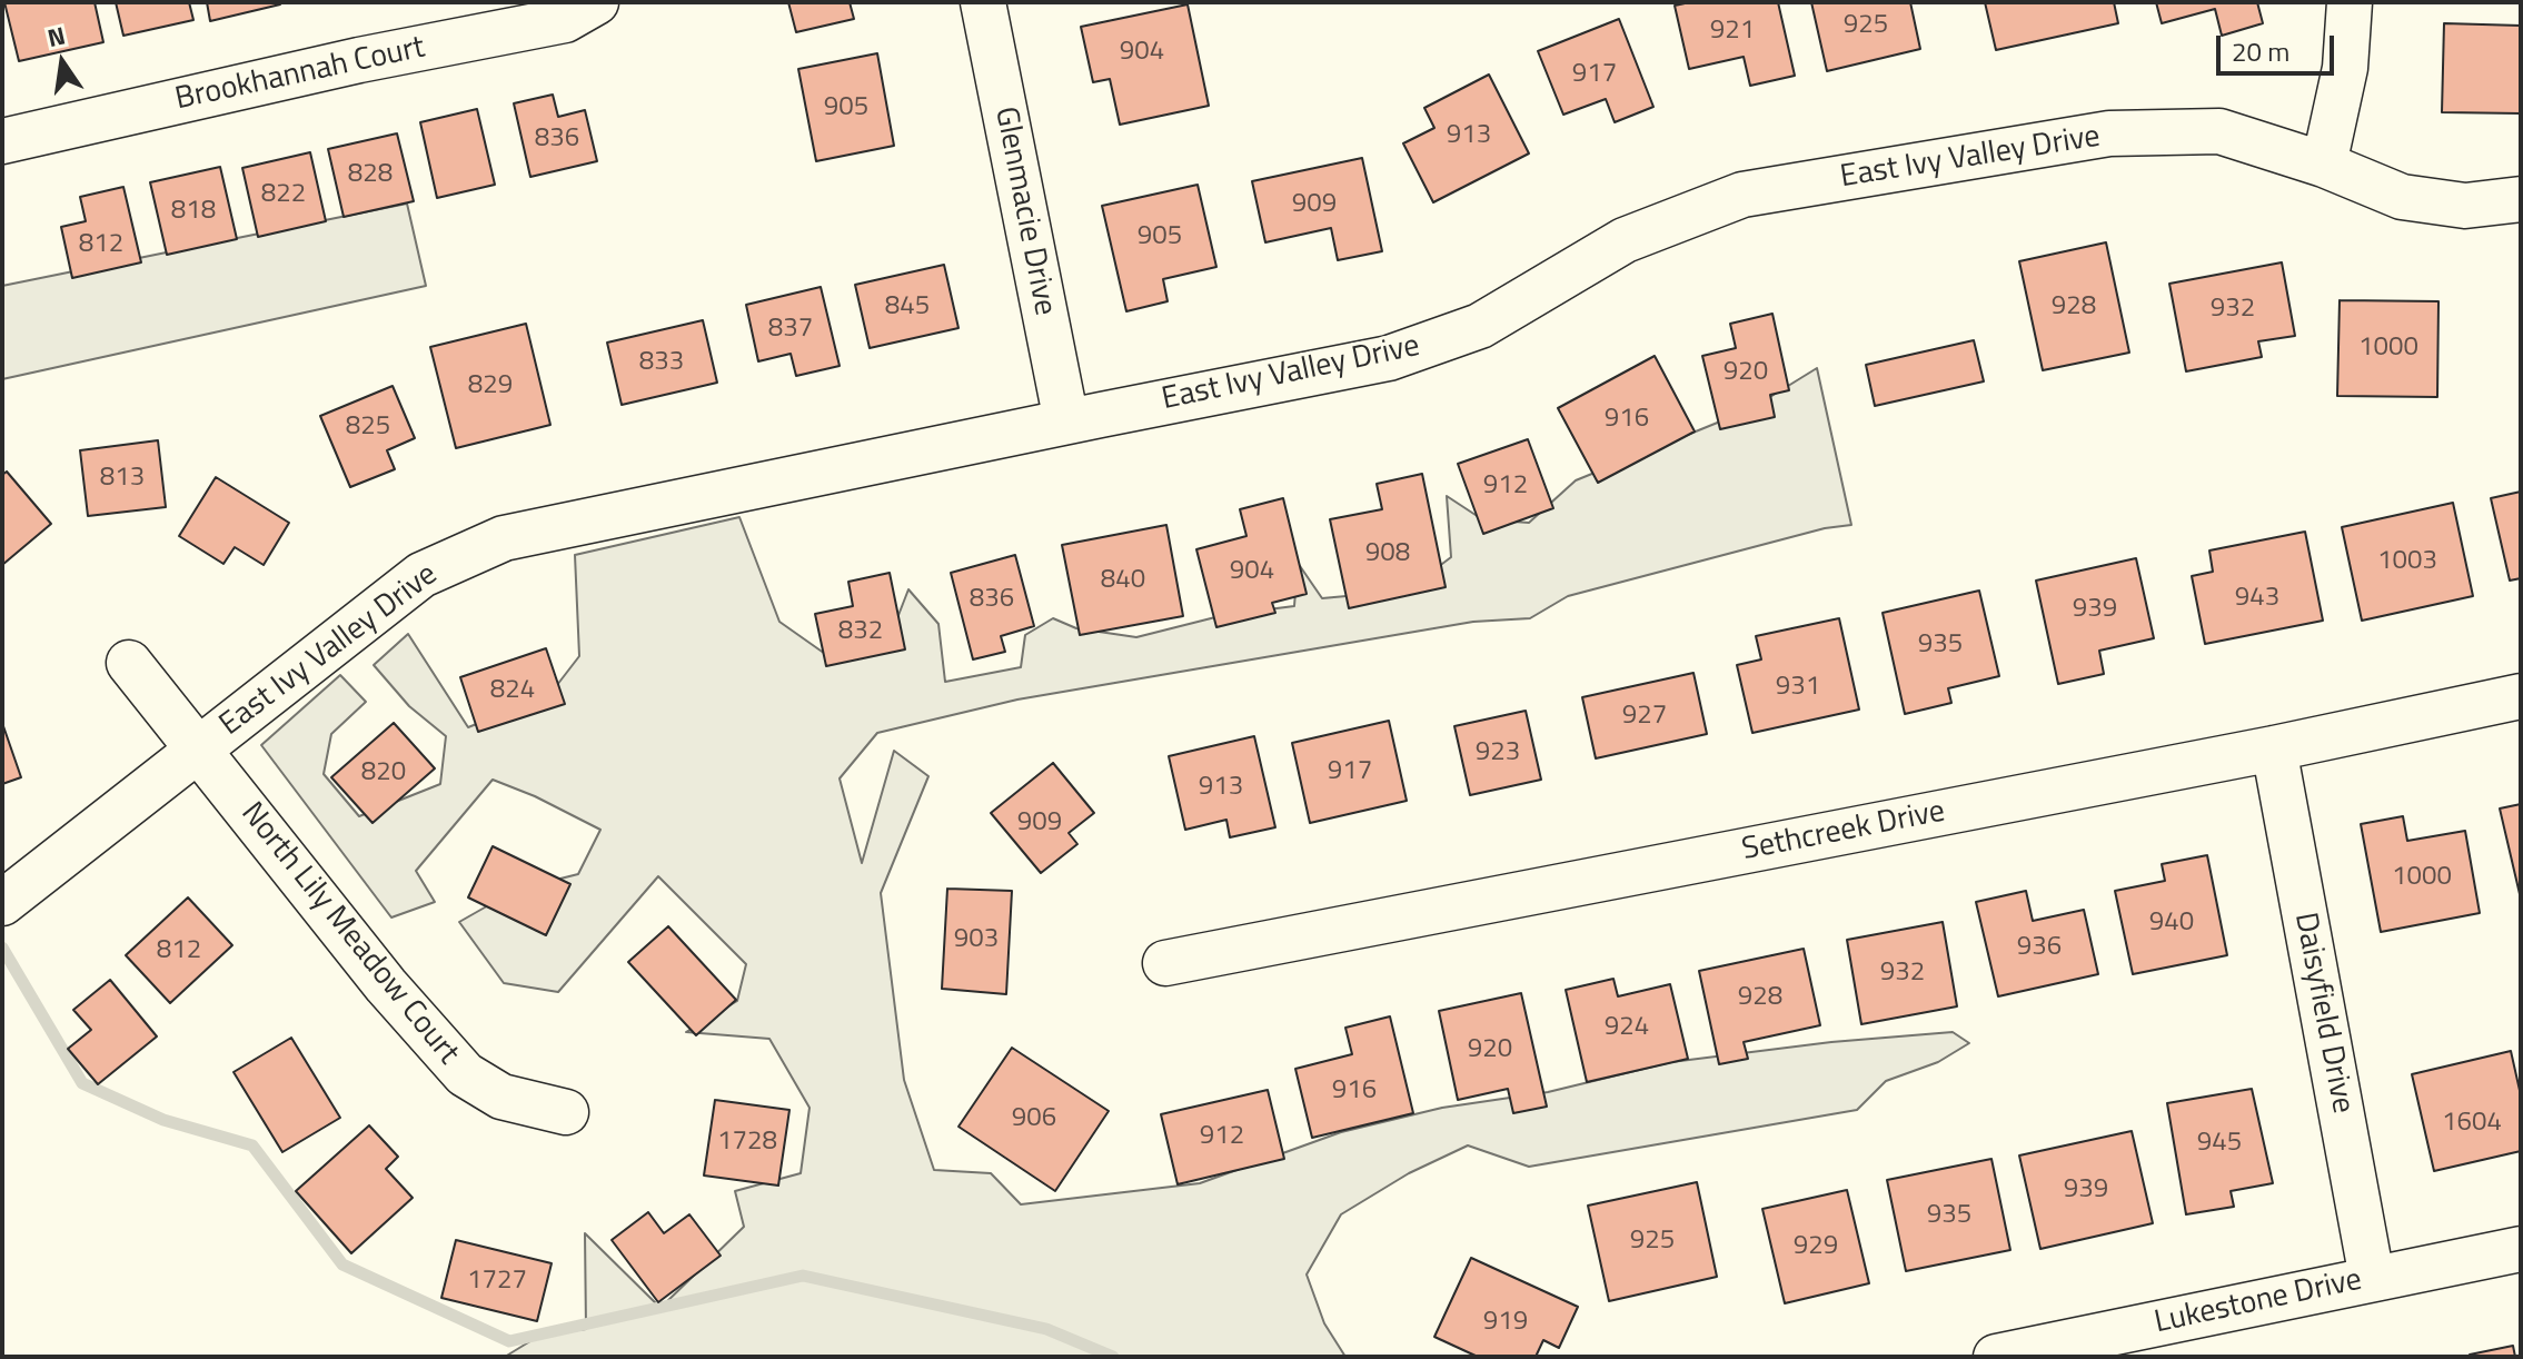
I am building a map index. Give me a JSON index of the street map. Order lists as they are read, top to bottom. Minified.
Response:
{"streets":{"street":["Brookhannah Court","East Ivy Valley Drive","Glenmacie Drive","Sethcreek Drive","North Lily Meadow Court","Daisyfield Drive","Lukestone Drive"]},"crossings":[["East Ivy Valley Drive","Glenmacie Drive"],["East Ivy Valley Drive","North Lily Meadow Court"],["Sethcreek Drive","Daisyfield Drive"],["Daisyfield Drive","Lukestone Drive"]],"house_numbers":["925","921","904","917","905","913","836","828","822","909","818","905","812","845","928","932","837","1000","833","920","829","916","825","813","912","908","1003","904","840","943","836","939","832","935","931","824","927","923","917","820","913","909","1000","940","903","936","812","932","928","924","920","916","906","1604","912","1728","945","939","935","925","929","1727","919"],"scale_bar":"20 m","north":"top"}
